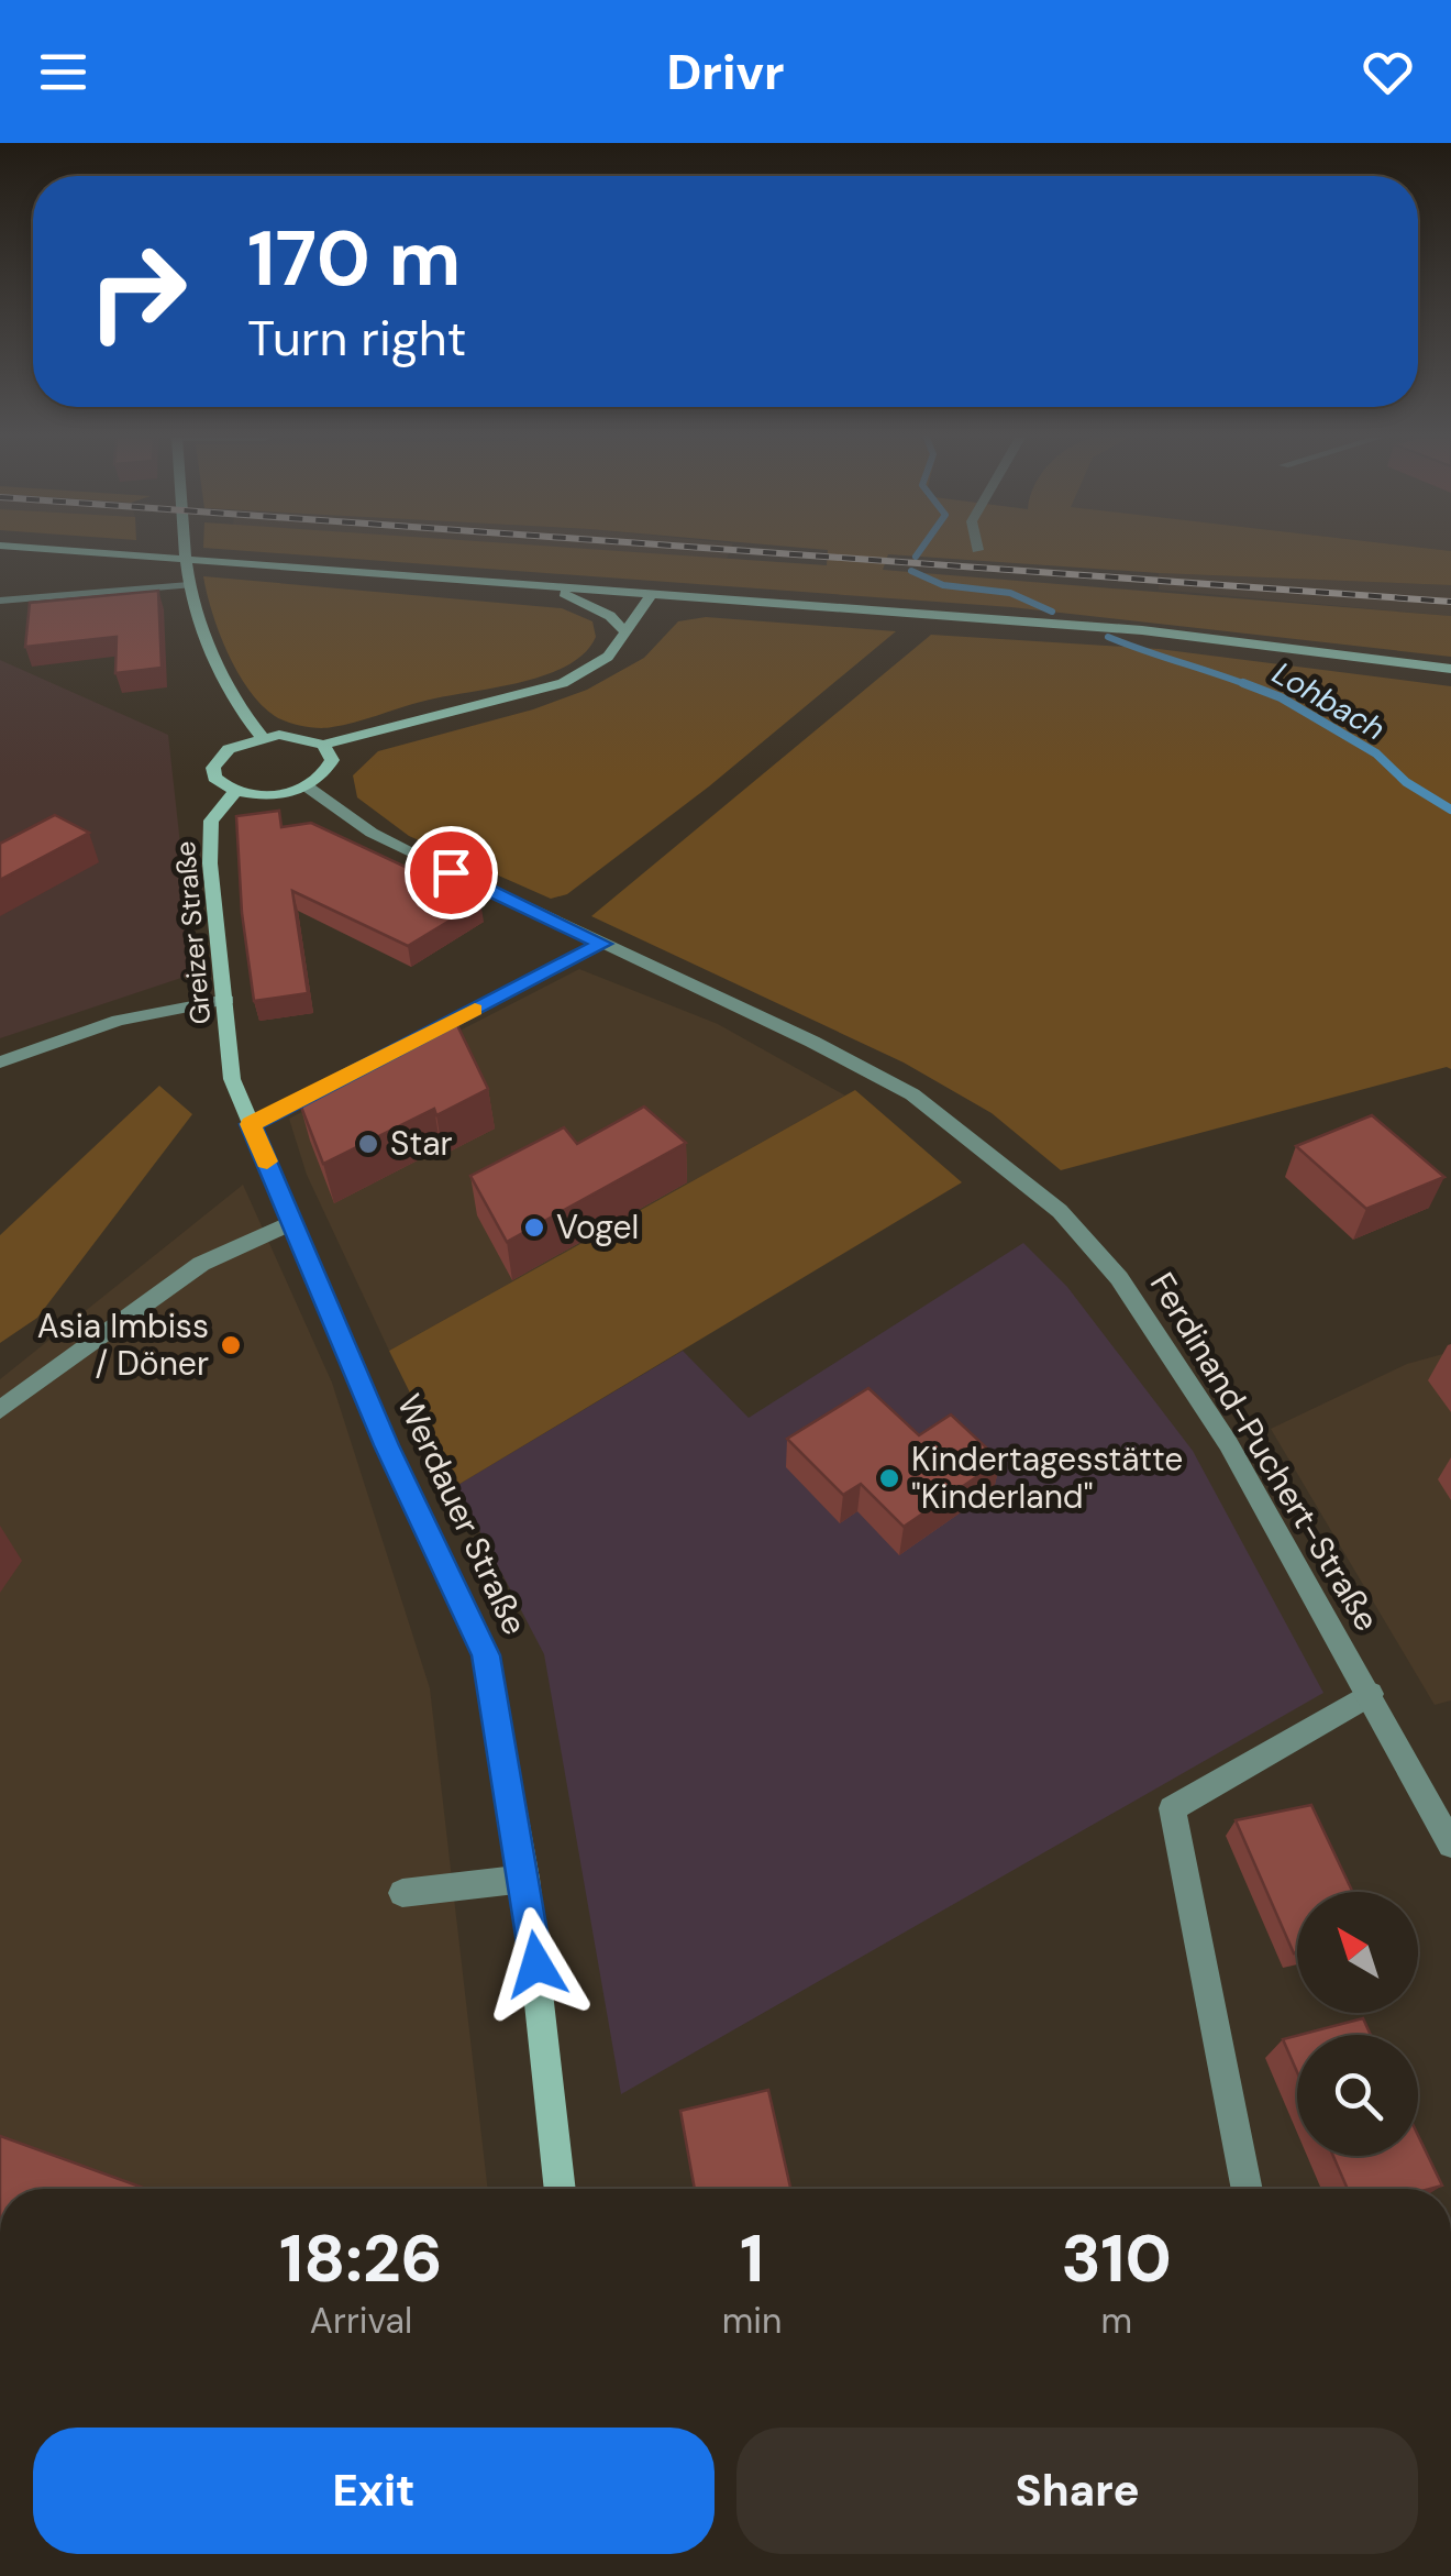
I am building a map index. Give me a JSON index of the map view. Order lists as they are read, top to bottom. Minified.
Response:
{"streets":{"main road":["Greizer Straße","Werdauer Straße"],"street":["Ferdinand-Puchert-Straße"]},"crossings":[["Greizer Straße","Werdauer Straße"]],"water":["Lohbach"],"places":["Star","Vogel","Asia Imbiss / Döner","Kindertagesstätte \"Kinderland\""],"north":"top left","page":{"header":"Drivr","turn":["170 m","Turn right"],"eta":["18:26","Arrival","1","min","310","m"],"buttons":["Exit","Share"]}}
